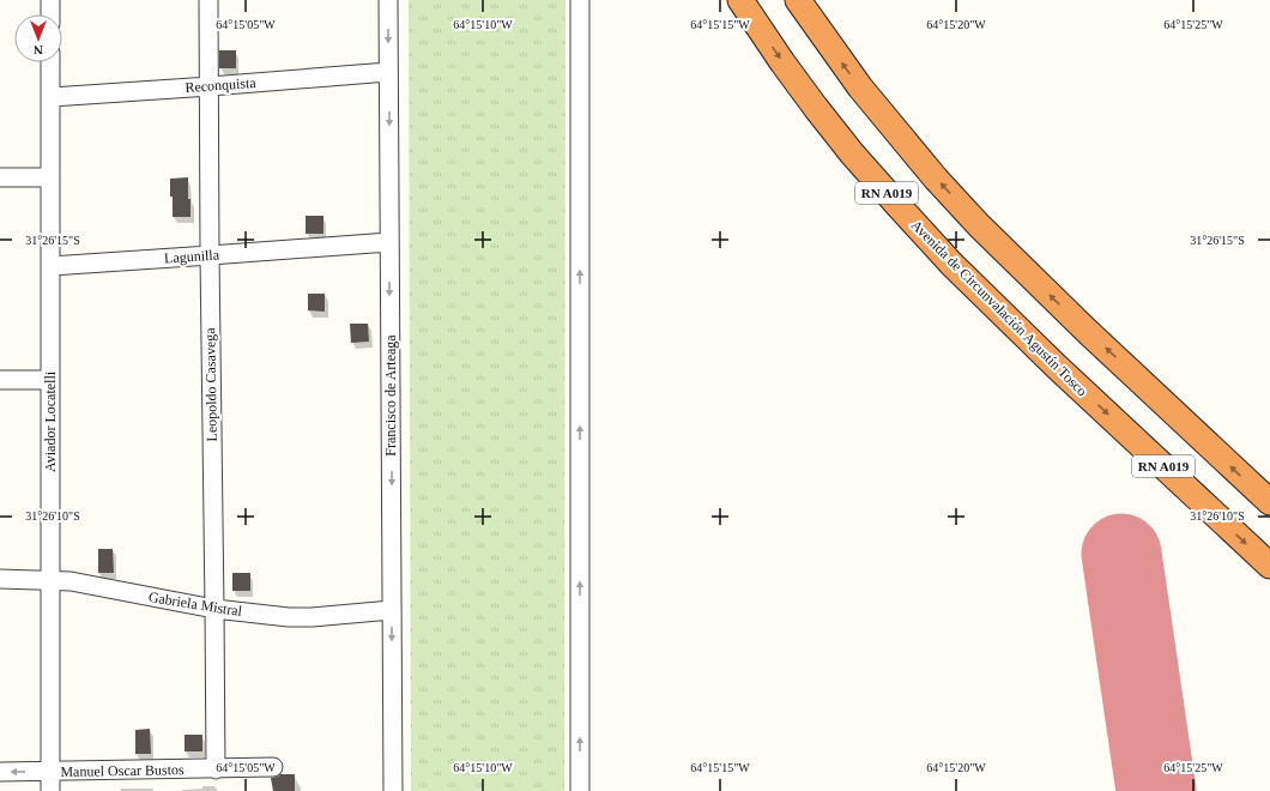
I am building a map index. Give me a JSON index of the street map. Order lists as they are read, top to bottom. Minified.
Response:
{"streets":{"highway":["RN A019","Avenida de Circunvalación Agustín Tosco"],"street":["Reconquista","Lagunilla","Leopoldo Casavega","Francisco de Arteaga","Aviador Locatelli","Gabriela Mistral","Manuel Oscar Bustos"]},"crossings":[["Reconquista","Leopoldo Casavega"],["Reconquista","Francisco de Arteaga"],["Reconquista","Aviador Locatelli"],["Lagunilla","Leopoldo Casavega"],["Lagunilla","Francisco de Arteaga"],["Lagunilla","Aviador Locatelli"],["Leopoldo Casavega","Gabriela Mistral"],["Leopoldo Casavega","Manuel Oscar Bustos"],["Francisco de Arteaga","Gabriela Mistral"],["Aviador Locatelli","Gabriela Mistral"],["Aviador Locatelli","Manuel Oscar Bustos"]],"one_way":["Francisco de Arteaga"],"north":"bottom","coordinates":["64°15'05\"W","64°15'10\"W","64°15'15\"W","64°15'20\"W","64°15'25\"W","31°26'15\"S","31°26'10\"S"]}
